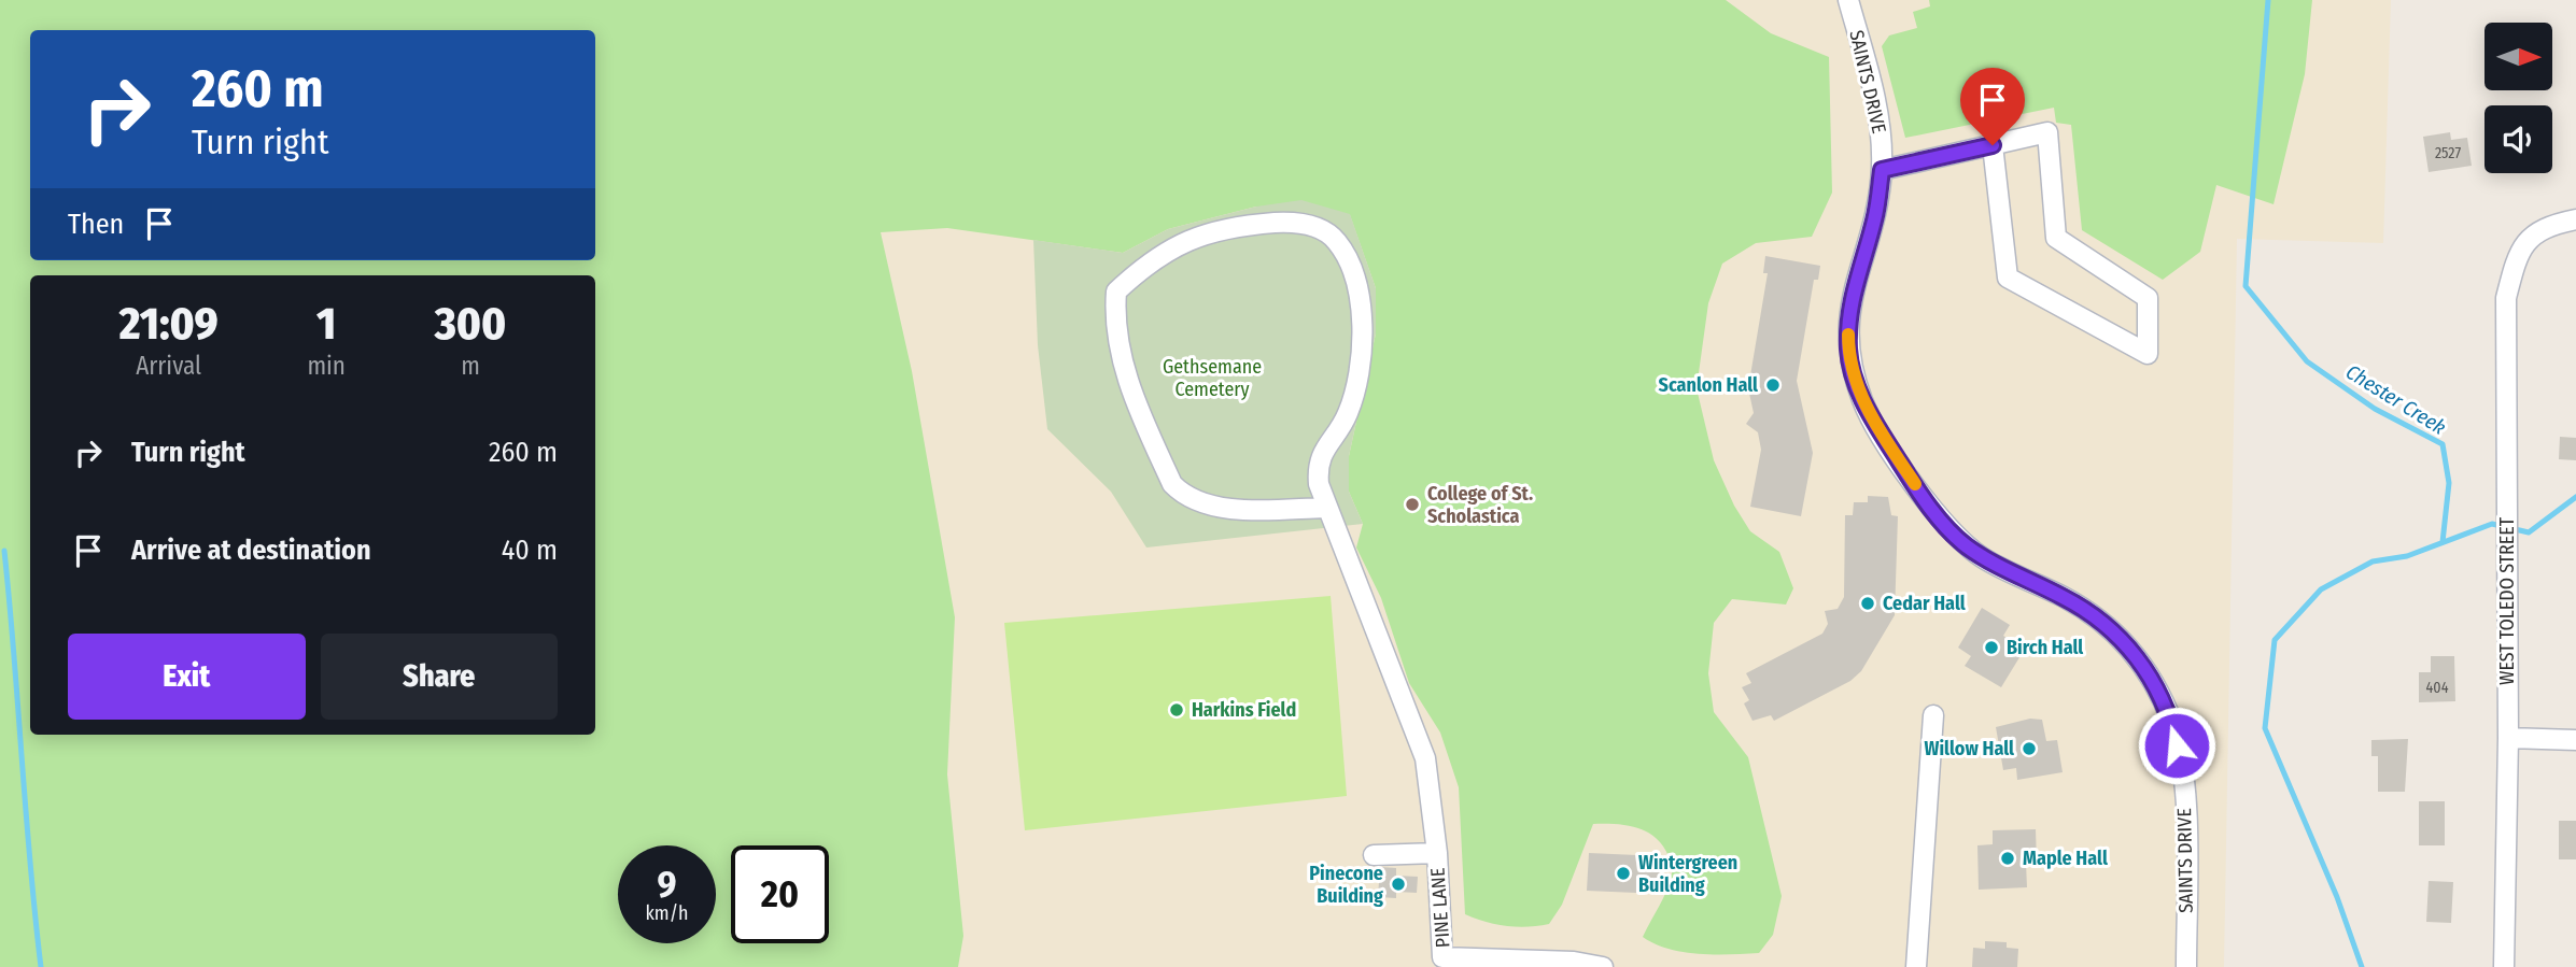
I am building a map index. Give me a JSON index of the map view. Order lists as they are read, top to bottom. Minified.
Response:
{"streets":{"street":["SAINTS DRIVE","WEST TOLEDO STREET","PINE LANE"]},"water":["Chester Creek"],"parks":["Gethsemane Cemetery"],"places":["Scanlon Hall","College of St. Scholastica","Cedar Hall","Birch Hall","Harkins Field","Willow Hall","Maple Hall","Wintergreen Building","Pinecone Building"],"house_numbers":["2527","404"],"north":"right","page":{"turn":["260 m","Turn right"],"then":"Then","eta":["21:09","Arrival","1","min","300","m"],"list":[{"name":"Turn right","value":"260 m"},{"name":"Arrive at destination","value":"40 m"}],"buttons":["Exit","Share"],"speed":"9 km/h","limit":"20"}}
